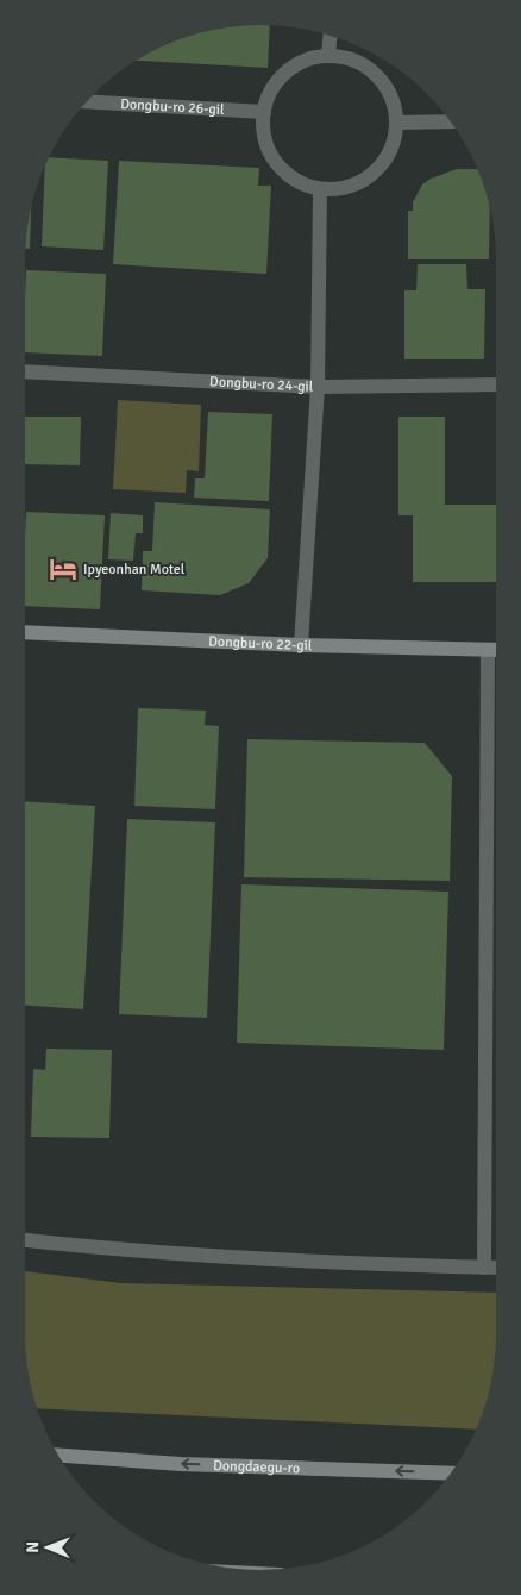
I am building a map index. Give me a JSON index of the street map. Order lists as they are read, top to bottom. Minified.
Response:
{"streets":{"main road":["Dongbu-ro 22-gil","Dongdaegu-ro"],"street":["Dongbu-ro 26-gil","Dongbu-ro 24-gil"]},"one_way":["Dongdaegu-ro"],"places":{"hotel":["Ipyeonhan Motel"]},"north":"left"}
